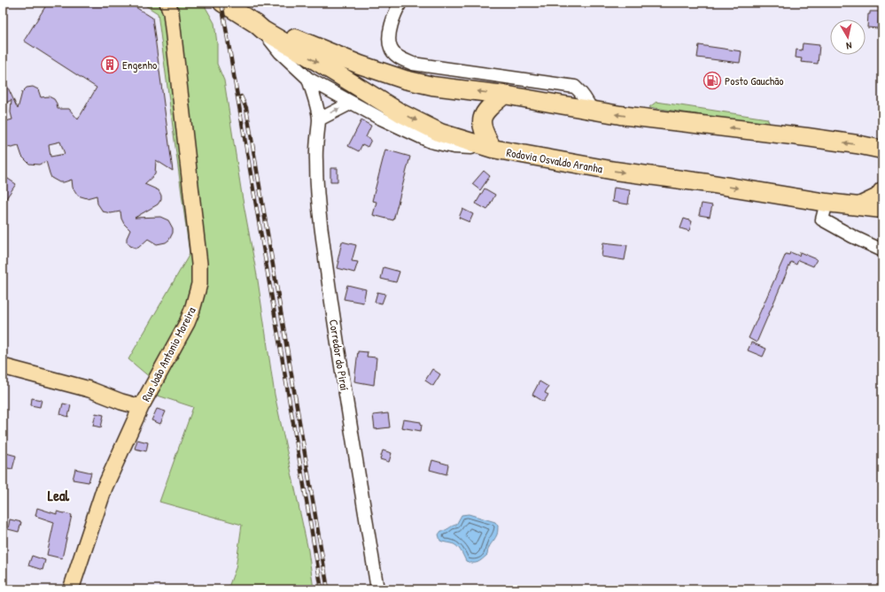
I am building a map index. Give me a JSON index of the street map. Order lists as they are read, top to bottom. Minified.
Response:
{"streets":{"highway":["Rodovia Osvaldo Aranha"],"main road":["Rua João Antonio Moreira"],"street":["Corredor do Piraí"]},"districts":["Leal"],"places":{"building":["Engenho"],"fuel station":["Posto Gauchão"]},"north":"bottom"}
